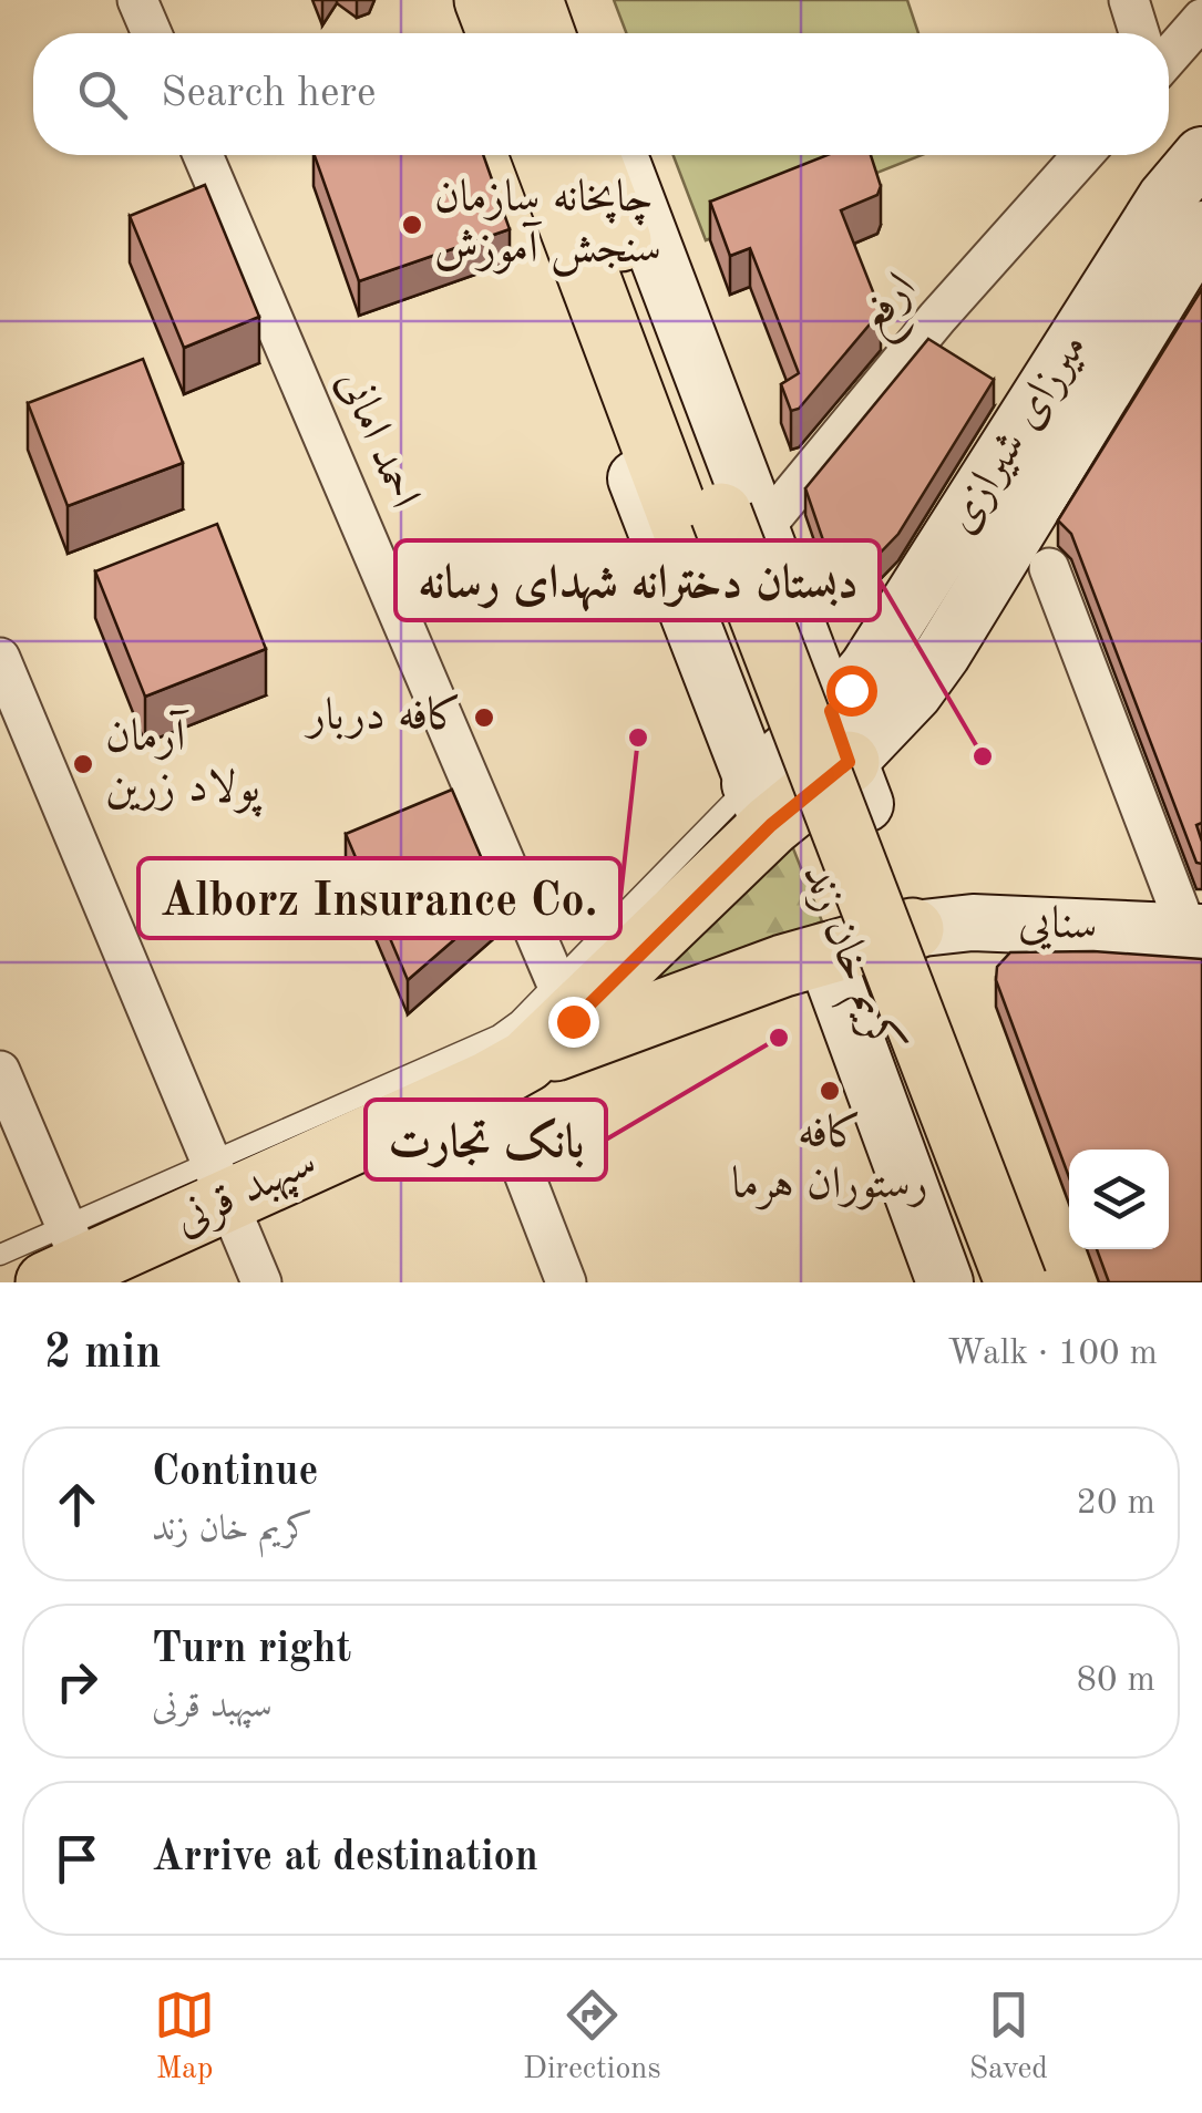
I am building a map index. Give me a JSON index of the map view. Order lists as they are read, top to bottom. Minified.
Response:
{"streets":{"main road":["میرزای شیرازی","سنایی","کریم خان زند","سپهبد قرنی"],"street":["ارفع","احمد امانی"]},"crossings":[["ارفع","کریم خان زند"],["میرزای شیرازی","کریم خان زند"],["میرزای شیرازی","سپهبد قرنی"],["احمد امانی","سپهبد قرنی"],["سنایی","کریم خان زند"],["کریم خان زند","سپهبد قرنی"]],"places":["چاپخانه سازمان سنجش آموزش","کافه دربار","Alborz Insurance Co.","دبستان دخترانه شهدای رسانه","آرمان پولاد زرین","بانک تجارت","کافه رستوران هرما"],"page":{"search":"Search here","heading":["2 min","Walk · 100 m"],"list":[["Continue","کریم خان زند","20 m"],["Turn right","سپهبد قرنی","80 m"],"Arrive at destination"],"nav":["Map","Directions","Saved"]}}
